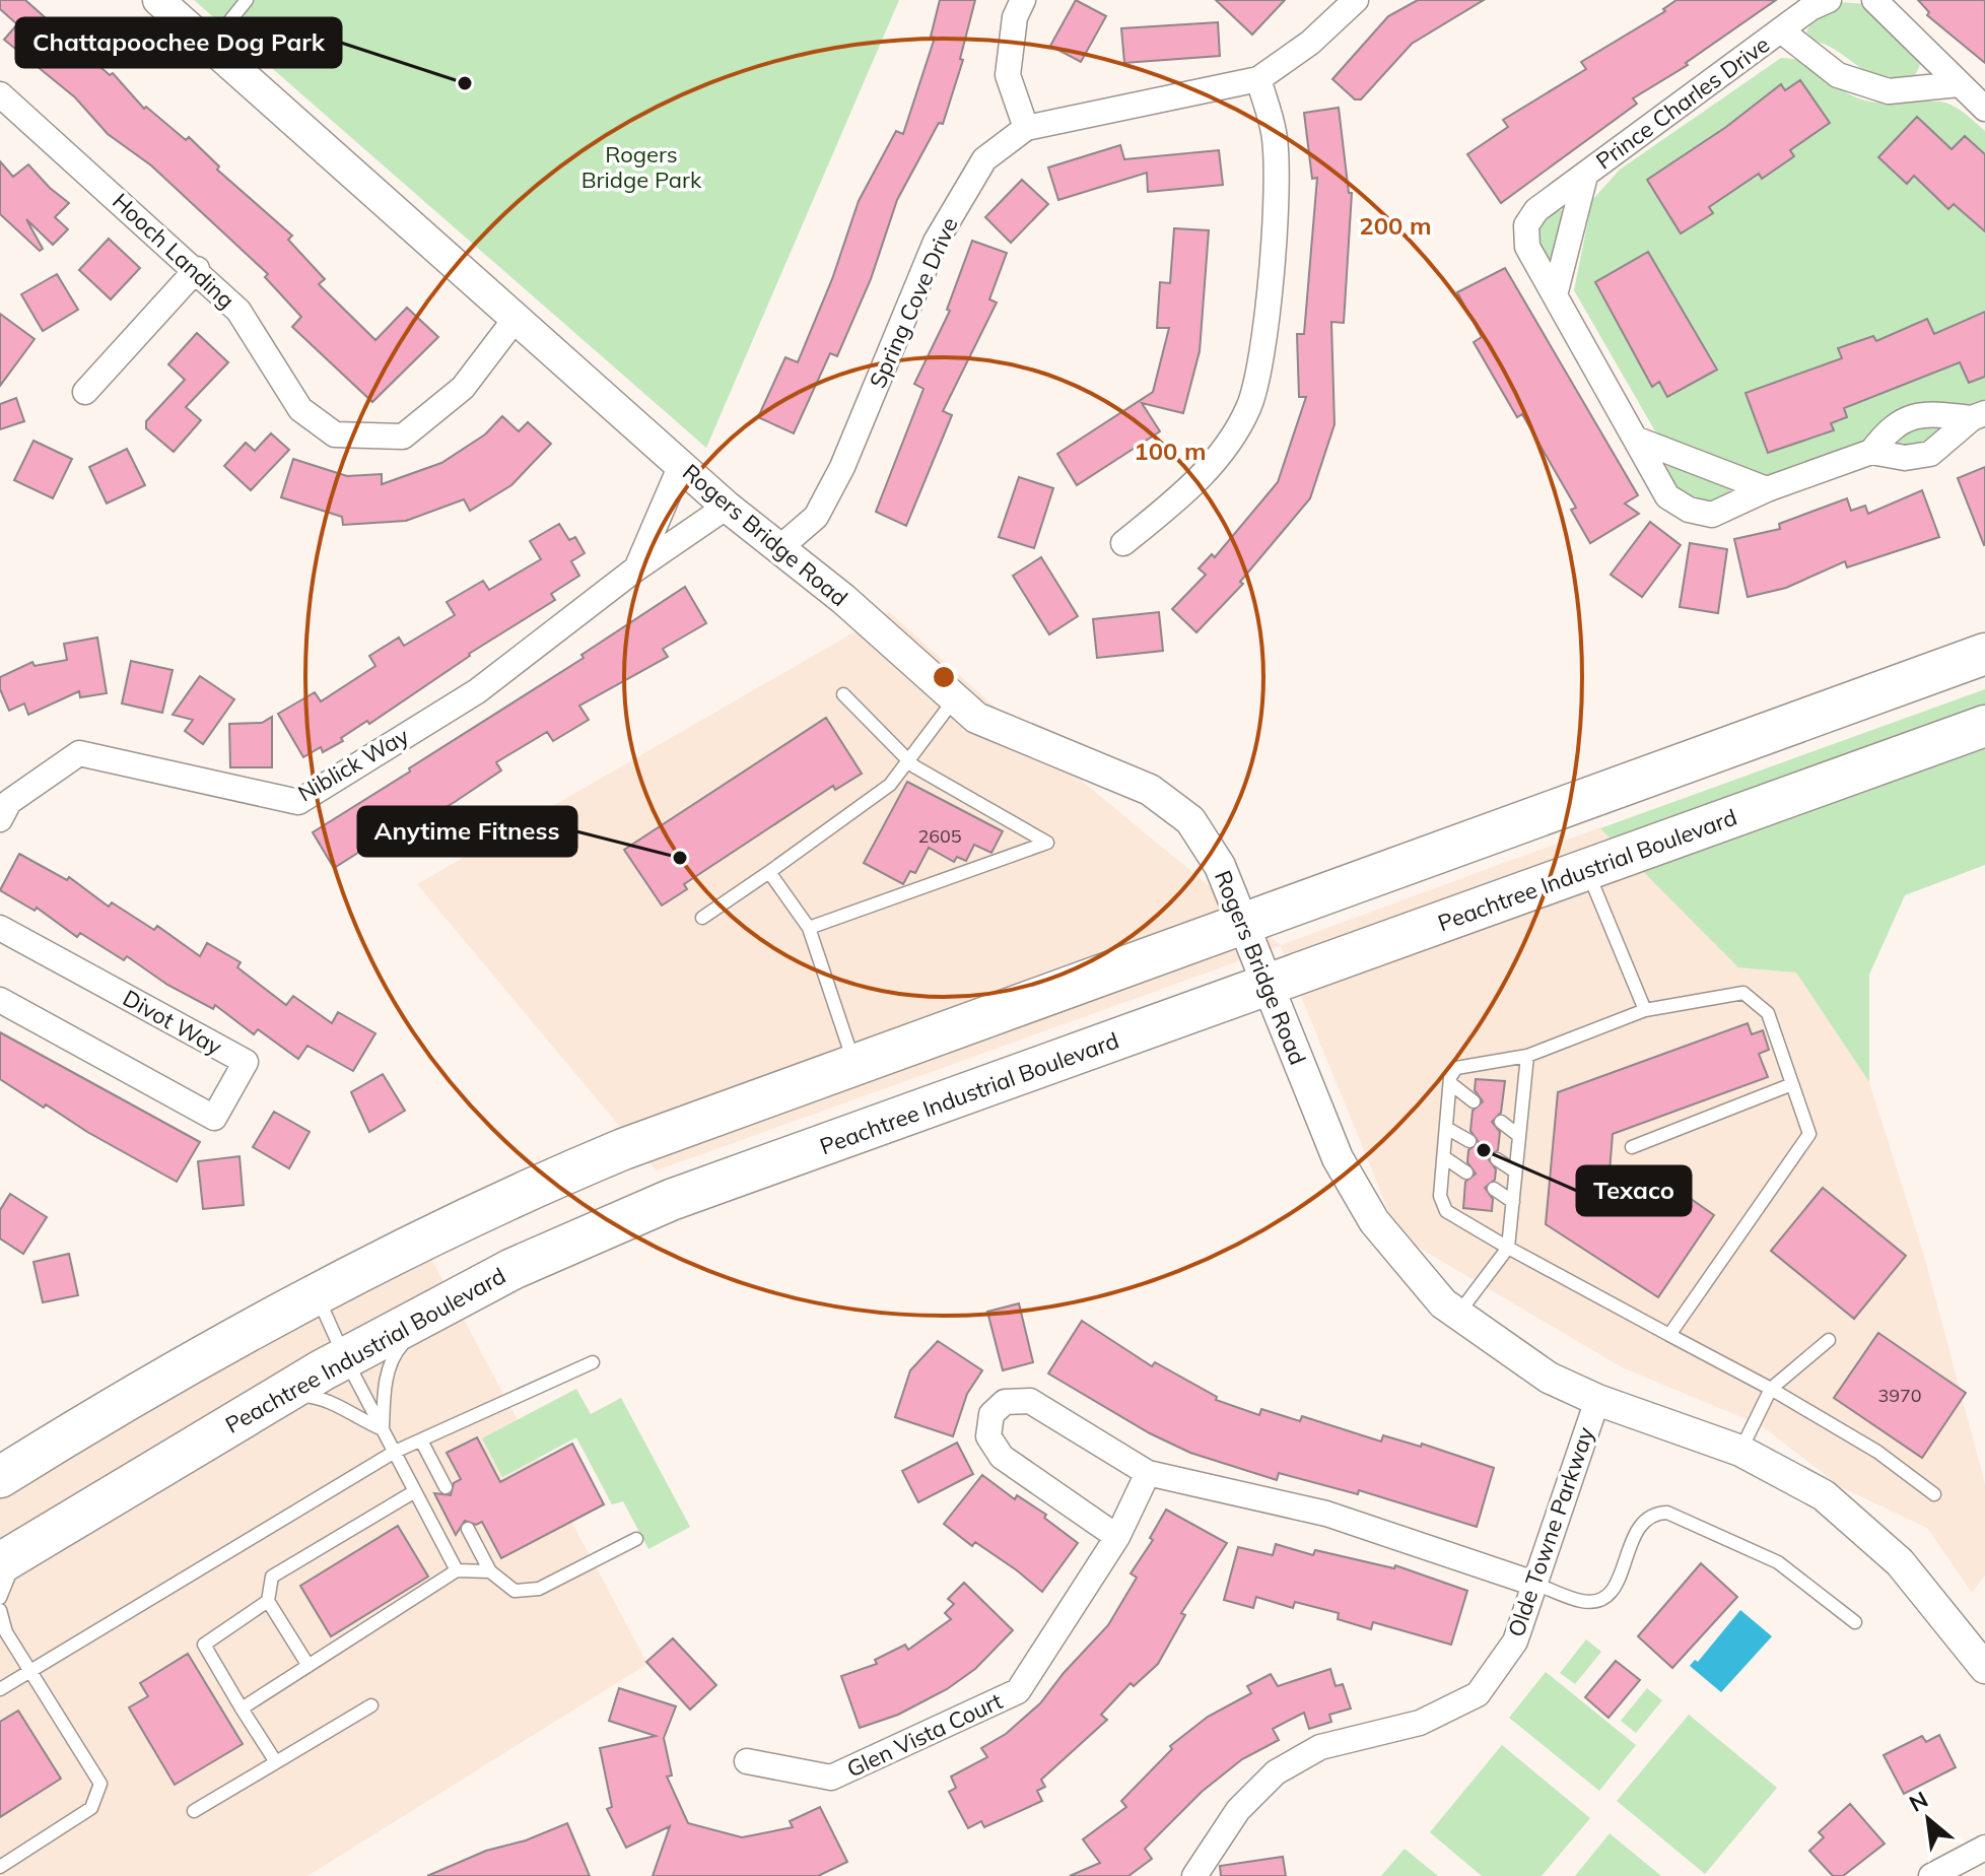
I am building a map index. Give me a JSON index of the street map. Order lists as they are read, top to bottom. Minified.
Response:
{"streets":{"highway":["Peachtree Industrial Boulevard"],"street":["Prince Charles Drive","Hooch Landing","Spring Cove Drive","Rogers Bridge Road","Niblick Way","Divot Way","Olde Towne Parkway","Glen Vista Court"]},"crossings":[["Hooch Landing","Rogers Bridge Road"],["Spring Cove Drive","Rogers Bridge Road"],["Rogers Bridge Road","Niblick Way"],["Rogers Bridge Road","Peachtree Industrial Boulevard"],["Rogers Bridge Road","Olde Towne Parkway"]],"parks":["Rogers Bridge Park"],"places":["Chattapoochee Dog Park","Anytime Fitness","Texaco"],"house_numbers":["2605","3970"],"north":"top left","rings":["200 m","100 m"]}
